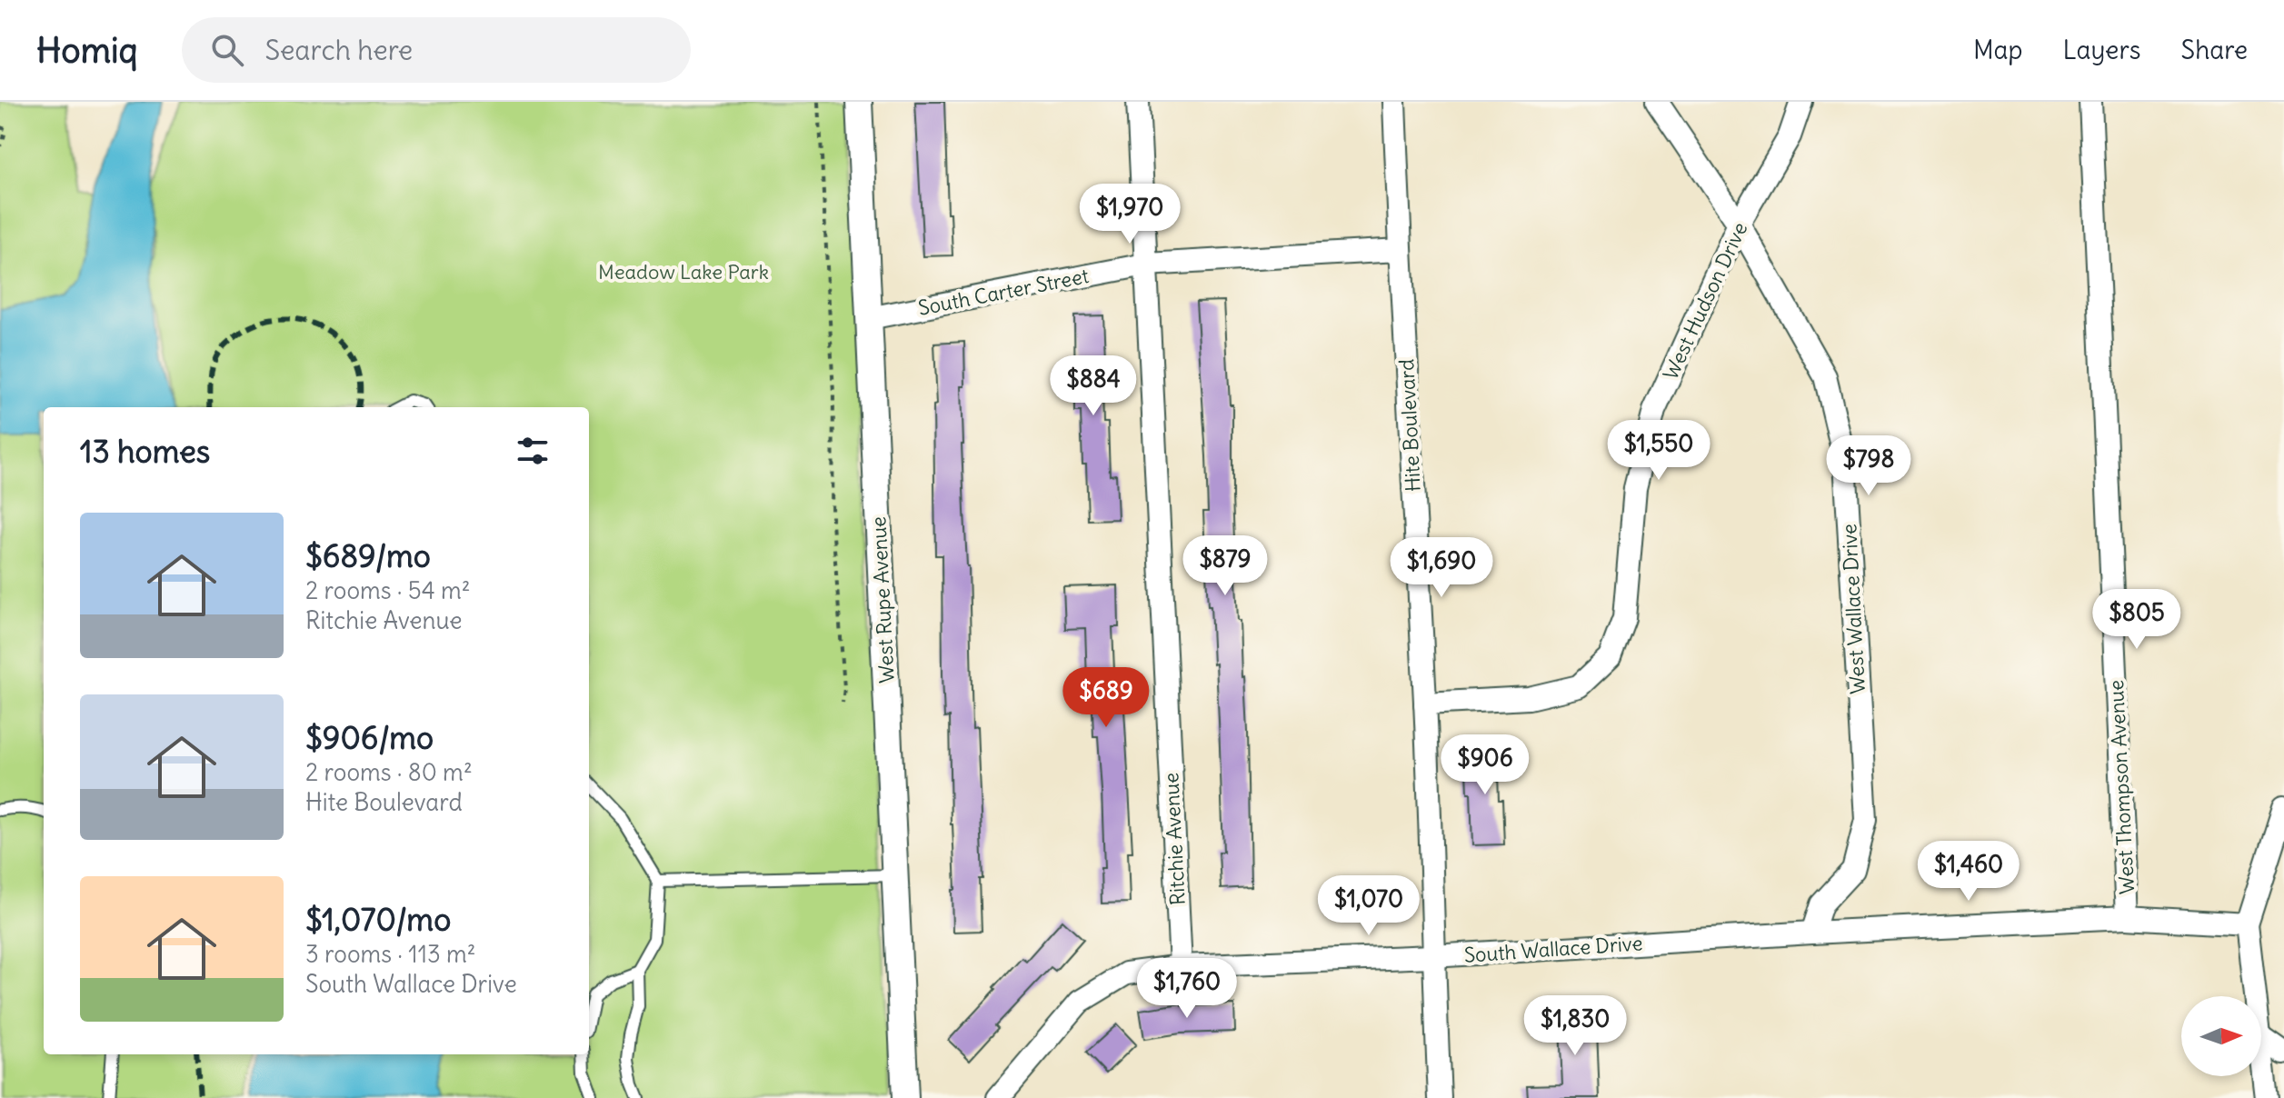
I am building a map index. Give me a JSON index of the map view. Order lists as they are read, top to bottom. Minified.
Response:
{"streets":{"street":["South Carter Street","West Hudson Drive","Hite Boulevard","West Rupe Avenue","West Wallace Drive","West Thompson Avenue","Ritchie Avenue","South Wallace Drive"]},"crossings":[["South Carter Street","Hite Boulevard"],["South Carter Street","West Rupe Avenue"],["South Carter Street","Ritchie Avenue"],["West Hudson Drive","Hite Boulevard"],["West Hudson Drive","West Wallace Drive"],["Hite Boulevard","South Wallace Drive"],["West Wallace Drive","South Wallace Drive"],["West Thompson Avenue","South Wallace Drive"],["Ritchie Avenue","South Wallace Drive"]],"parks":["Meadow Lake Park"],"north":"right","page":{"header":"Homiq","search":"Search here","nav":["Map","Layers","Share"],"price":["$1,970","$884","$1,550","$798","$879","$1,690","$805","$689","$906","$1,460","$1,070","$1,760","$1,830"],"heading":"13 homes","list":[{"name":"$689/mo","note":"2 rooms · 54 m² · Ritchie Avenue"},{"name":"$906/mo","note":"2 rooms · 80 m² · Hite Boulevard"},{"name":"$1,070/mo","note":"3 rooms · 113 m² · South Wallace Drive"}]}}
